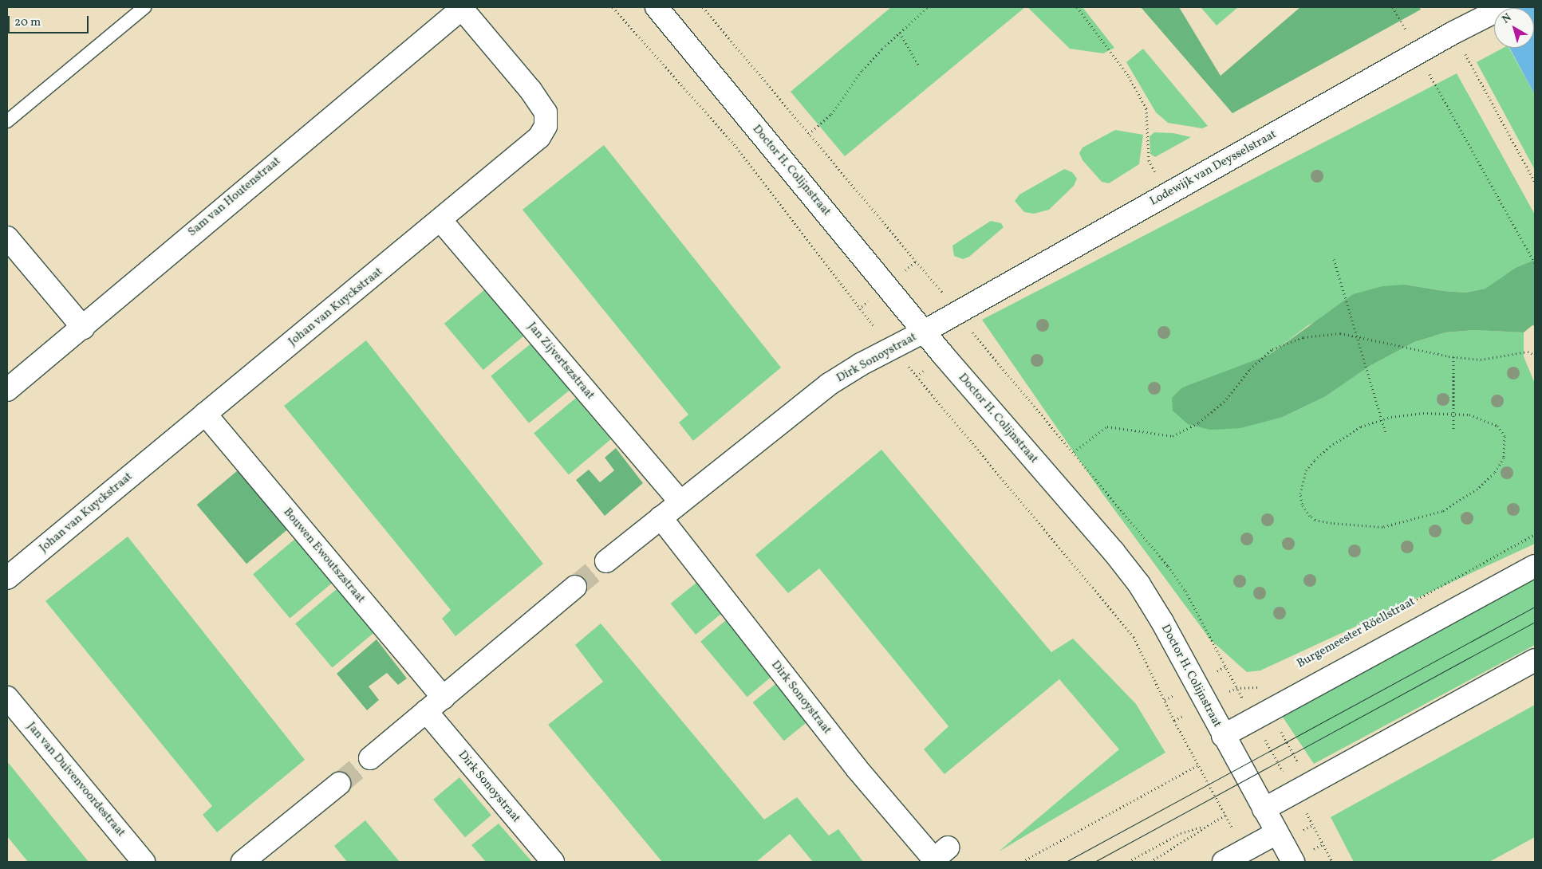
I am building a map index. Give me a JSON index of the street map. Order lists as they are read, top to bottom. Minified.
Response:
{"streets":{"street":["Lodewijk van Deysselstraat","Doctor H. Colijnstraat","Sam van Houtenstraat","Johan van Kuyckstraat","Dirk Sonoystraat","Jan Zijvertszstraat","Bouwen Ewoutszstraat","Jan van Duivenvoordestraat"],"path":["Burgemeester Röellstraat"]},"crossings":[["Lodewijk van Deysselstraat","Doctor H. Colijnstraat"],["Lodewijk van Deysselstraat","Dirk Sonoystraat"],["Doctor H. Colijnstraat","Dirk Sonoystraat"],["Sam van Houtenstraat","Johan van Kuyckstraat"],["Johan van Kuyckstraat","Jan Zijvertszstraat"],["Johan van Kuyckstraat","Bouwen Ewoutszstraat"],["Dirk Sonoystraat","Jan Zijvertszstraat"]],"scale_bar":"20 m","north":"top left"}
